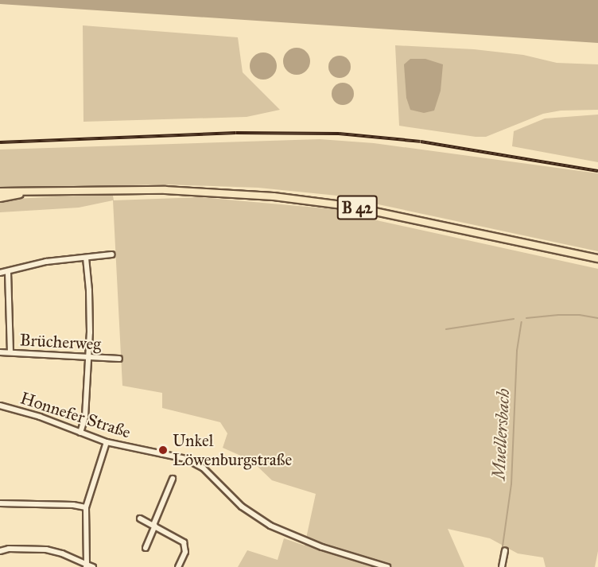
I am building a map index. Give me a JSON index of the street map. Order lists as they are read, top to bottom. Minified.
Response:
{"streets":{"main road":["B 42"],"street":["Brücherweg","Honnefer Straße"]},"water":["Muellersbach"],"places":["Unkel Löwenburgstraße"]}
